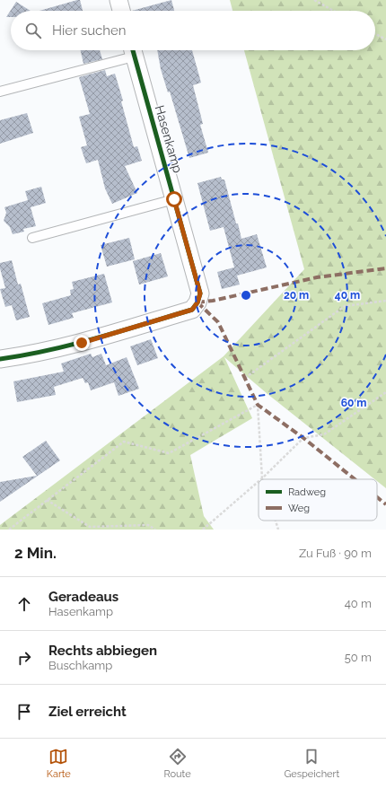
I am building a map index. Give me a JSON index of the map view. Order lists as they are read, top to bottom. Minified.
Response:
{"streets":{"street":["Hasenkamp"]},"legend":["Radweg","Weg"],"page":{"search":"Hier suchen","heading":["2 Min.","Zu Fuß · 90 m"],"list":[["Geradeaus","Hasenkamp","40 m"],["Rechts abbiegen","Buschkamp","50 m"],"Ziel erreicht"],"nav":["Karte","Route","Gespeichert"]},"rings":["20 m","40 m","60 m"]}
